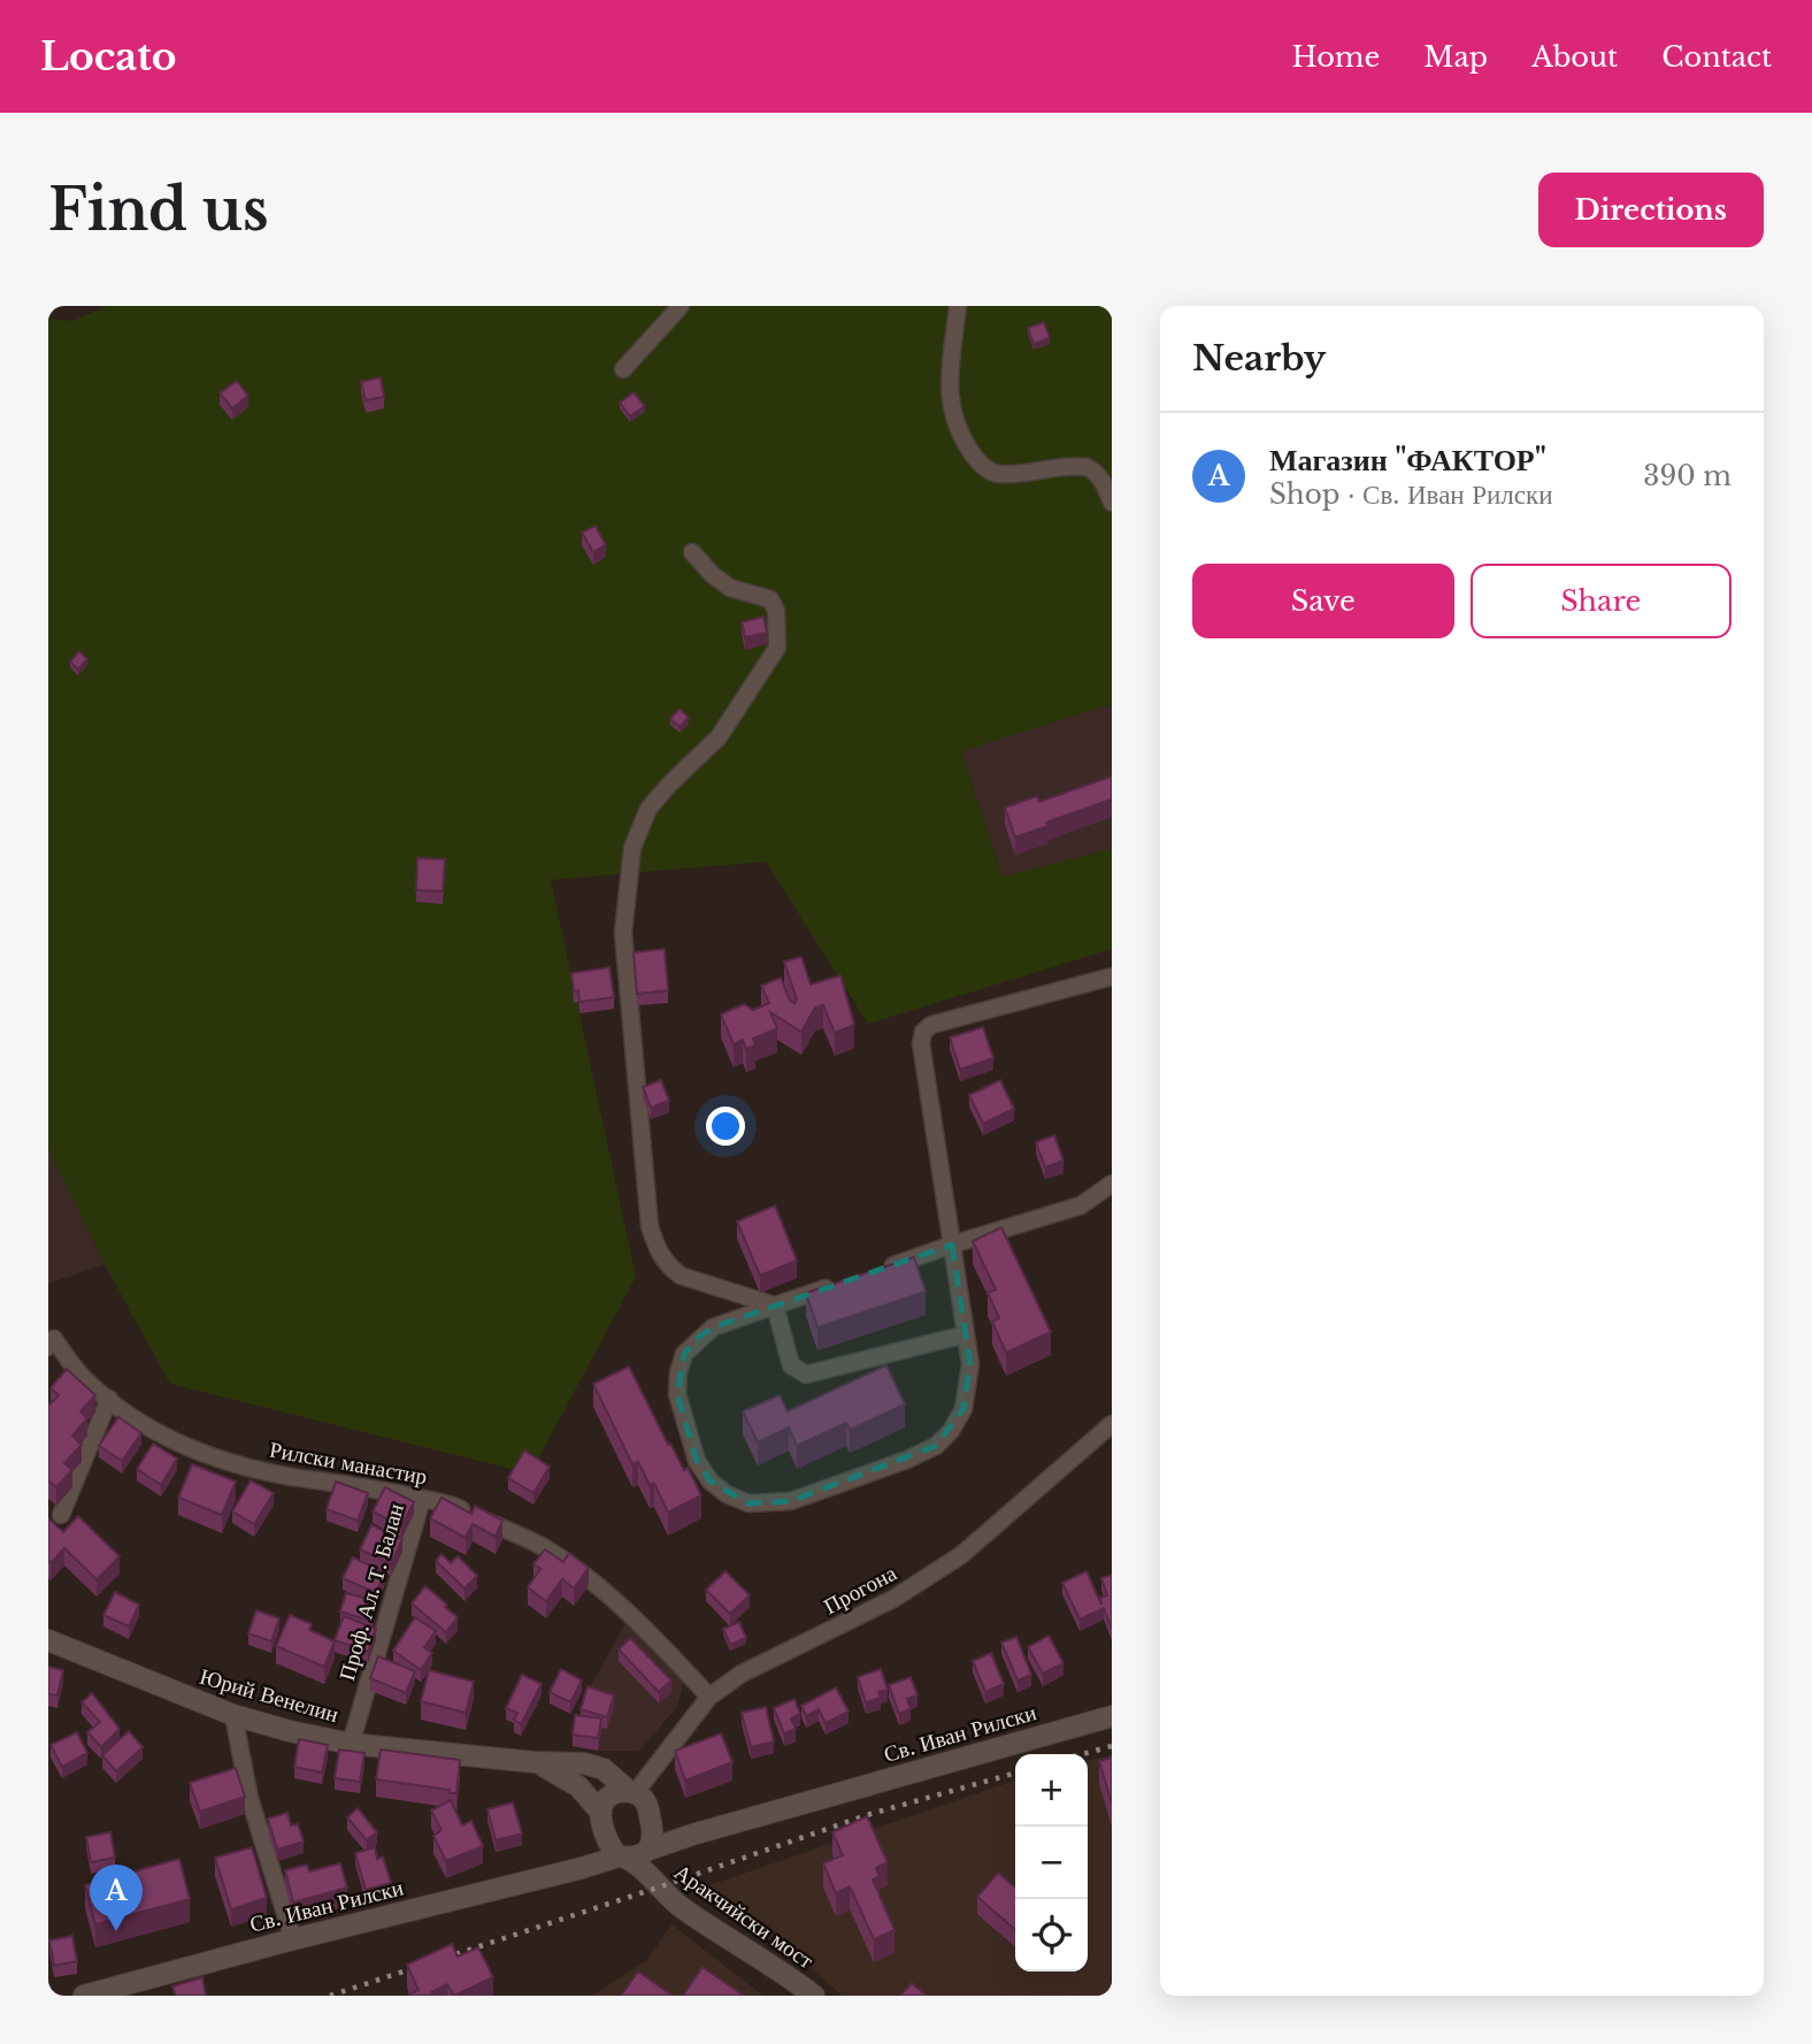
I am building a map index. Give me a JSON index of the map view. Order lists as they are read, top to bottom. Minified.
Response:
{"streets":{"street":["Рилски манастир","Прогона","Проф. Ал. Т. Балан","Юрий Венелин","Св. Иван Рилски","Аракчийски мост"]},"crossings":[["Рилски манастир","Прогона"],["Рилски манастир","Проф. Ал. Т. Балан"],["Прогона","Юрий Венелин"],["Проф. Ал. Т. Балан","Юрий Венелин"],["Св. Иван Рилски","Аракчийски мост"]],"page":{"header":"Locato","nav":["Home","Map","About","Contact"],"buttons":["Directions",["Save","Share"]],"title":"Find us","heading":"Nearby","list":[{"mark":"A","name":"Магазин \"ФАКТОР\"","note":"Shop · Св. Иван Рилски","value":"390 m"}],"map_buttons":["+","−"],"pins":"A"}}
